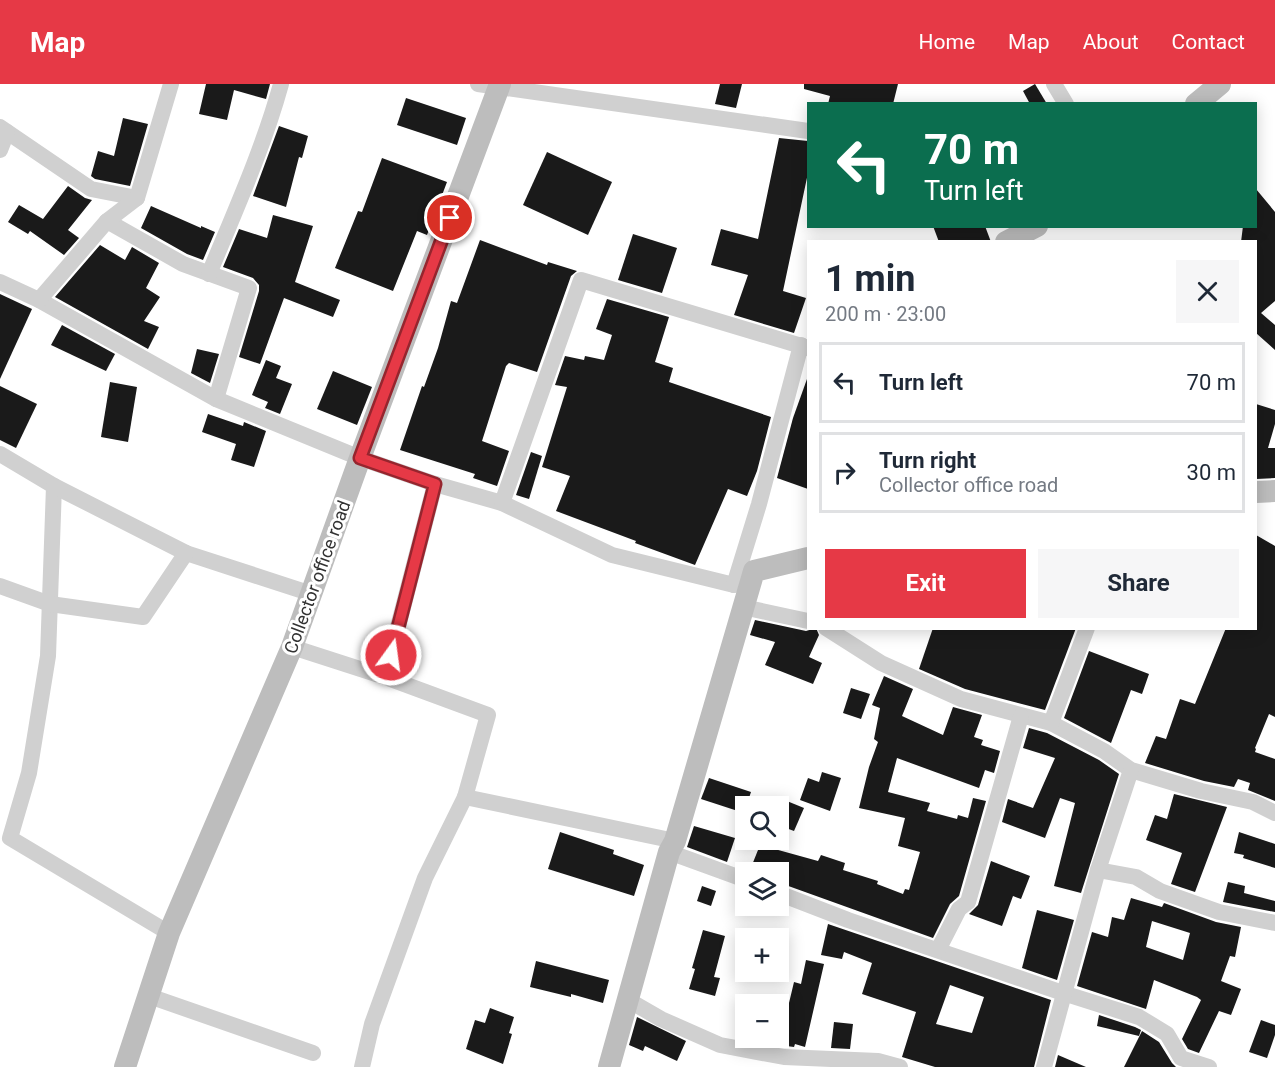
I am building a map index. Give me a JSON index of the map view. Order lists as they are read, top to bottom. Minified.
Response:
{"streets":{"street":["Collector office road"]},"page":{"header":"Map","nav":["Home","Map","About","Contact"],"turn":["70 m","Turn left"],"heading":["1 min","200 m · 23:00"],"list":[{"name":"Turn left","value":"70 m"},{"name":"Turn right","note":"Collector office road","value":"30 m"}],"buttons":["Exit","Share"],"map_buttons":["+","−"]}}
